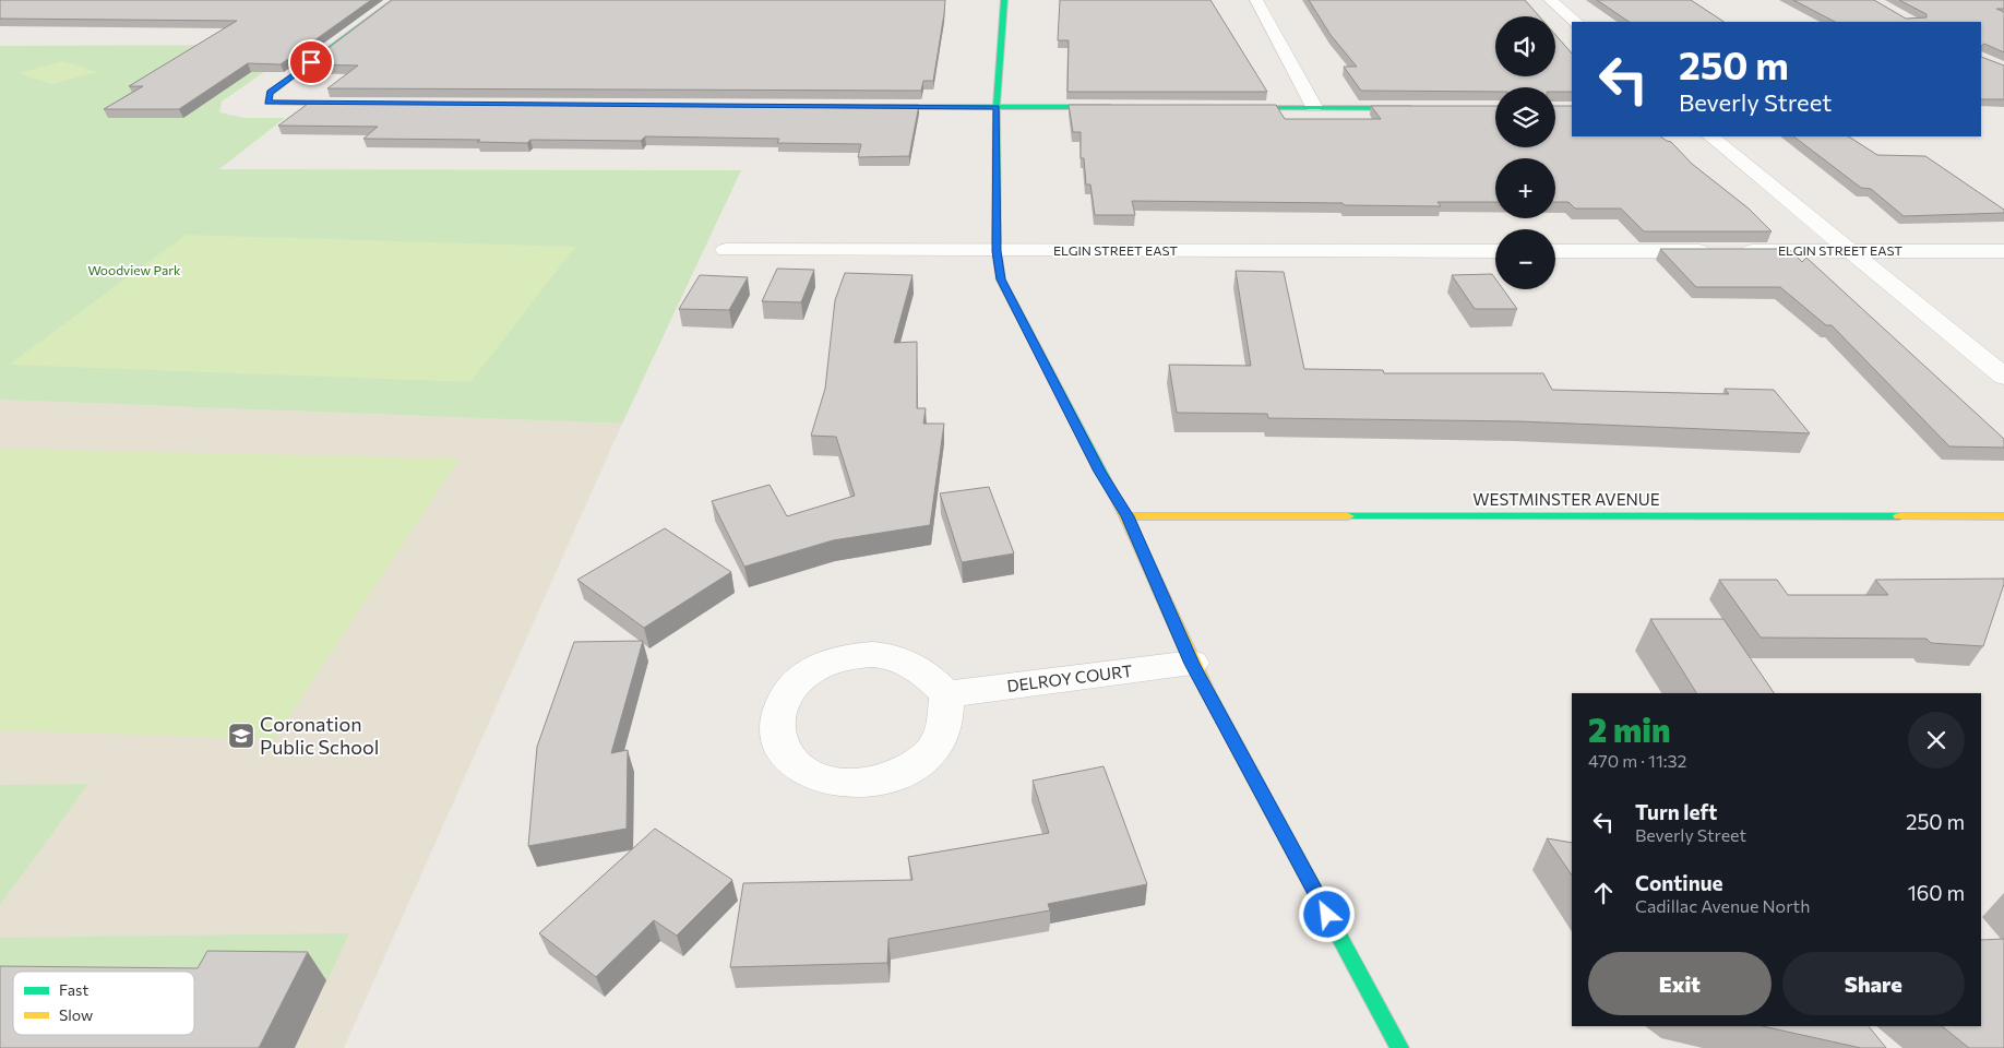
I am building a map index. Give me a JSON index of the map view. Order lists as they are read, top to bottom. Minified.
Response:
{"streets":{"street":["ELGIN STREET EAST","WESTMINSTER AVENUE","DELROY COURT"]},"parks":["Woodview Park"],"places":{"school or university":["Coronation Public School"]},"legend":["Fast","Slow"],"page":{"map_buttons":["+","−"],"turn":["250 m","Beverly Street"],"heading":["2 min","470 m · 11:32"],"list":[{"name":"Turn left","note":"Beverly Street","value":"250 m"},{"name":"Continue","note":"Cadillac Avenue North","value":"160 m"}],"buttons":["Exit","Share"]}}
